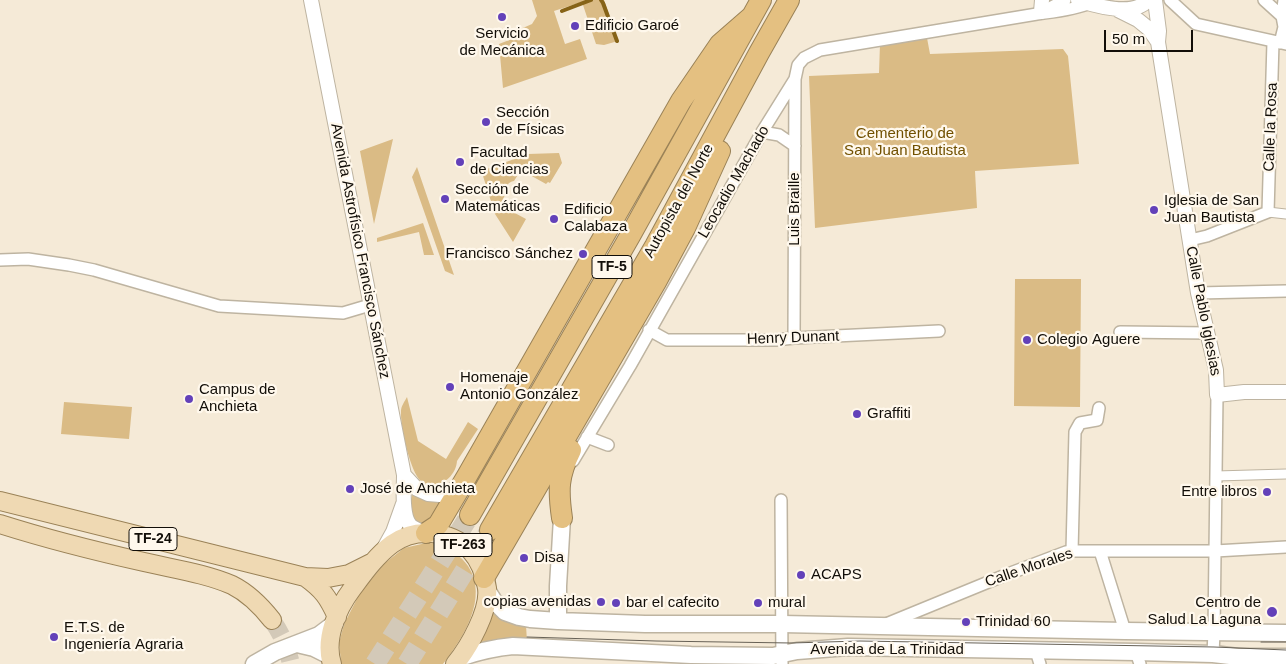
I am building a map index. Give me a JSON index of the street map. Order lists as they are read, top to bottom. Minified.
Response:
{"streets":{"highway":["Autopista del Norte","TF-5"],"main road":["TF-24","TF-263","Avenida de La Trinidad"],"street":["Calle la Rosa","Leocadio Machado","Luis Braille","Avenida Astrofísico Francisco Sánchez","Calle Pablo Iglesias","Henry Dunant","Calle Morales"]},"crossings":[["Leocadio Machado","Luis Braille"],["Leocadio Machado","Henry Dunant"],["Luis Braille","Henry Dunant"],["Avenida Astrofísico Francisco Sánchez","TF-24"],["Avenida Astrofísico Francisco Sánchez","TF-263"],["Calle Pablo Iglesias","Calle Morales"],["Calle Pablo Iglesias","Avenida de La Trinidad"],["TF-24","TF-263"],["TF-263","Avenida de La Trinidad"],["Calle Morales","Avenida de La Trinidad"]],"parks":["Cementerio de San Juan Bautista"],"places":["Servicio de Mecánica","Edificio Garoé","Sección de Físicas","Facultad de Ciencias","Sección de Matemáticas","Iglesia de San Juan Bautista","Edificio Calabaza","Francisco Sánchez","Colegio Aguere","Homenaje Antonio González","Campus de Anchieta","Graffiti","José de Anchieta","Entre libros","Disa","ACAPS","copias avenidas","bar el cafecito","mural","Centro de Salud La Laguna","Trinidad 60","E.T.S. de Ingeniería Agraria"],"scale_bar":"50 m"}
